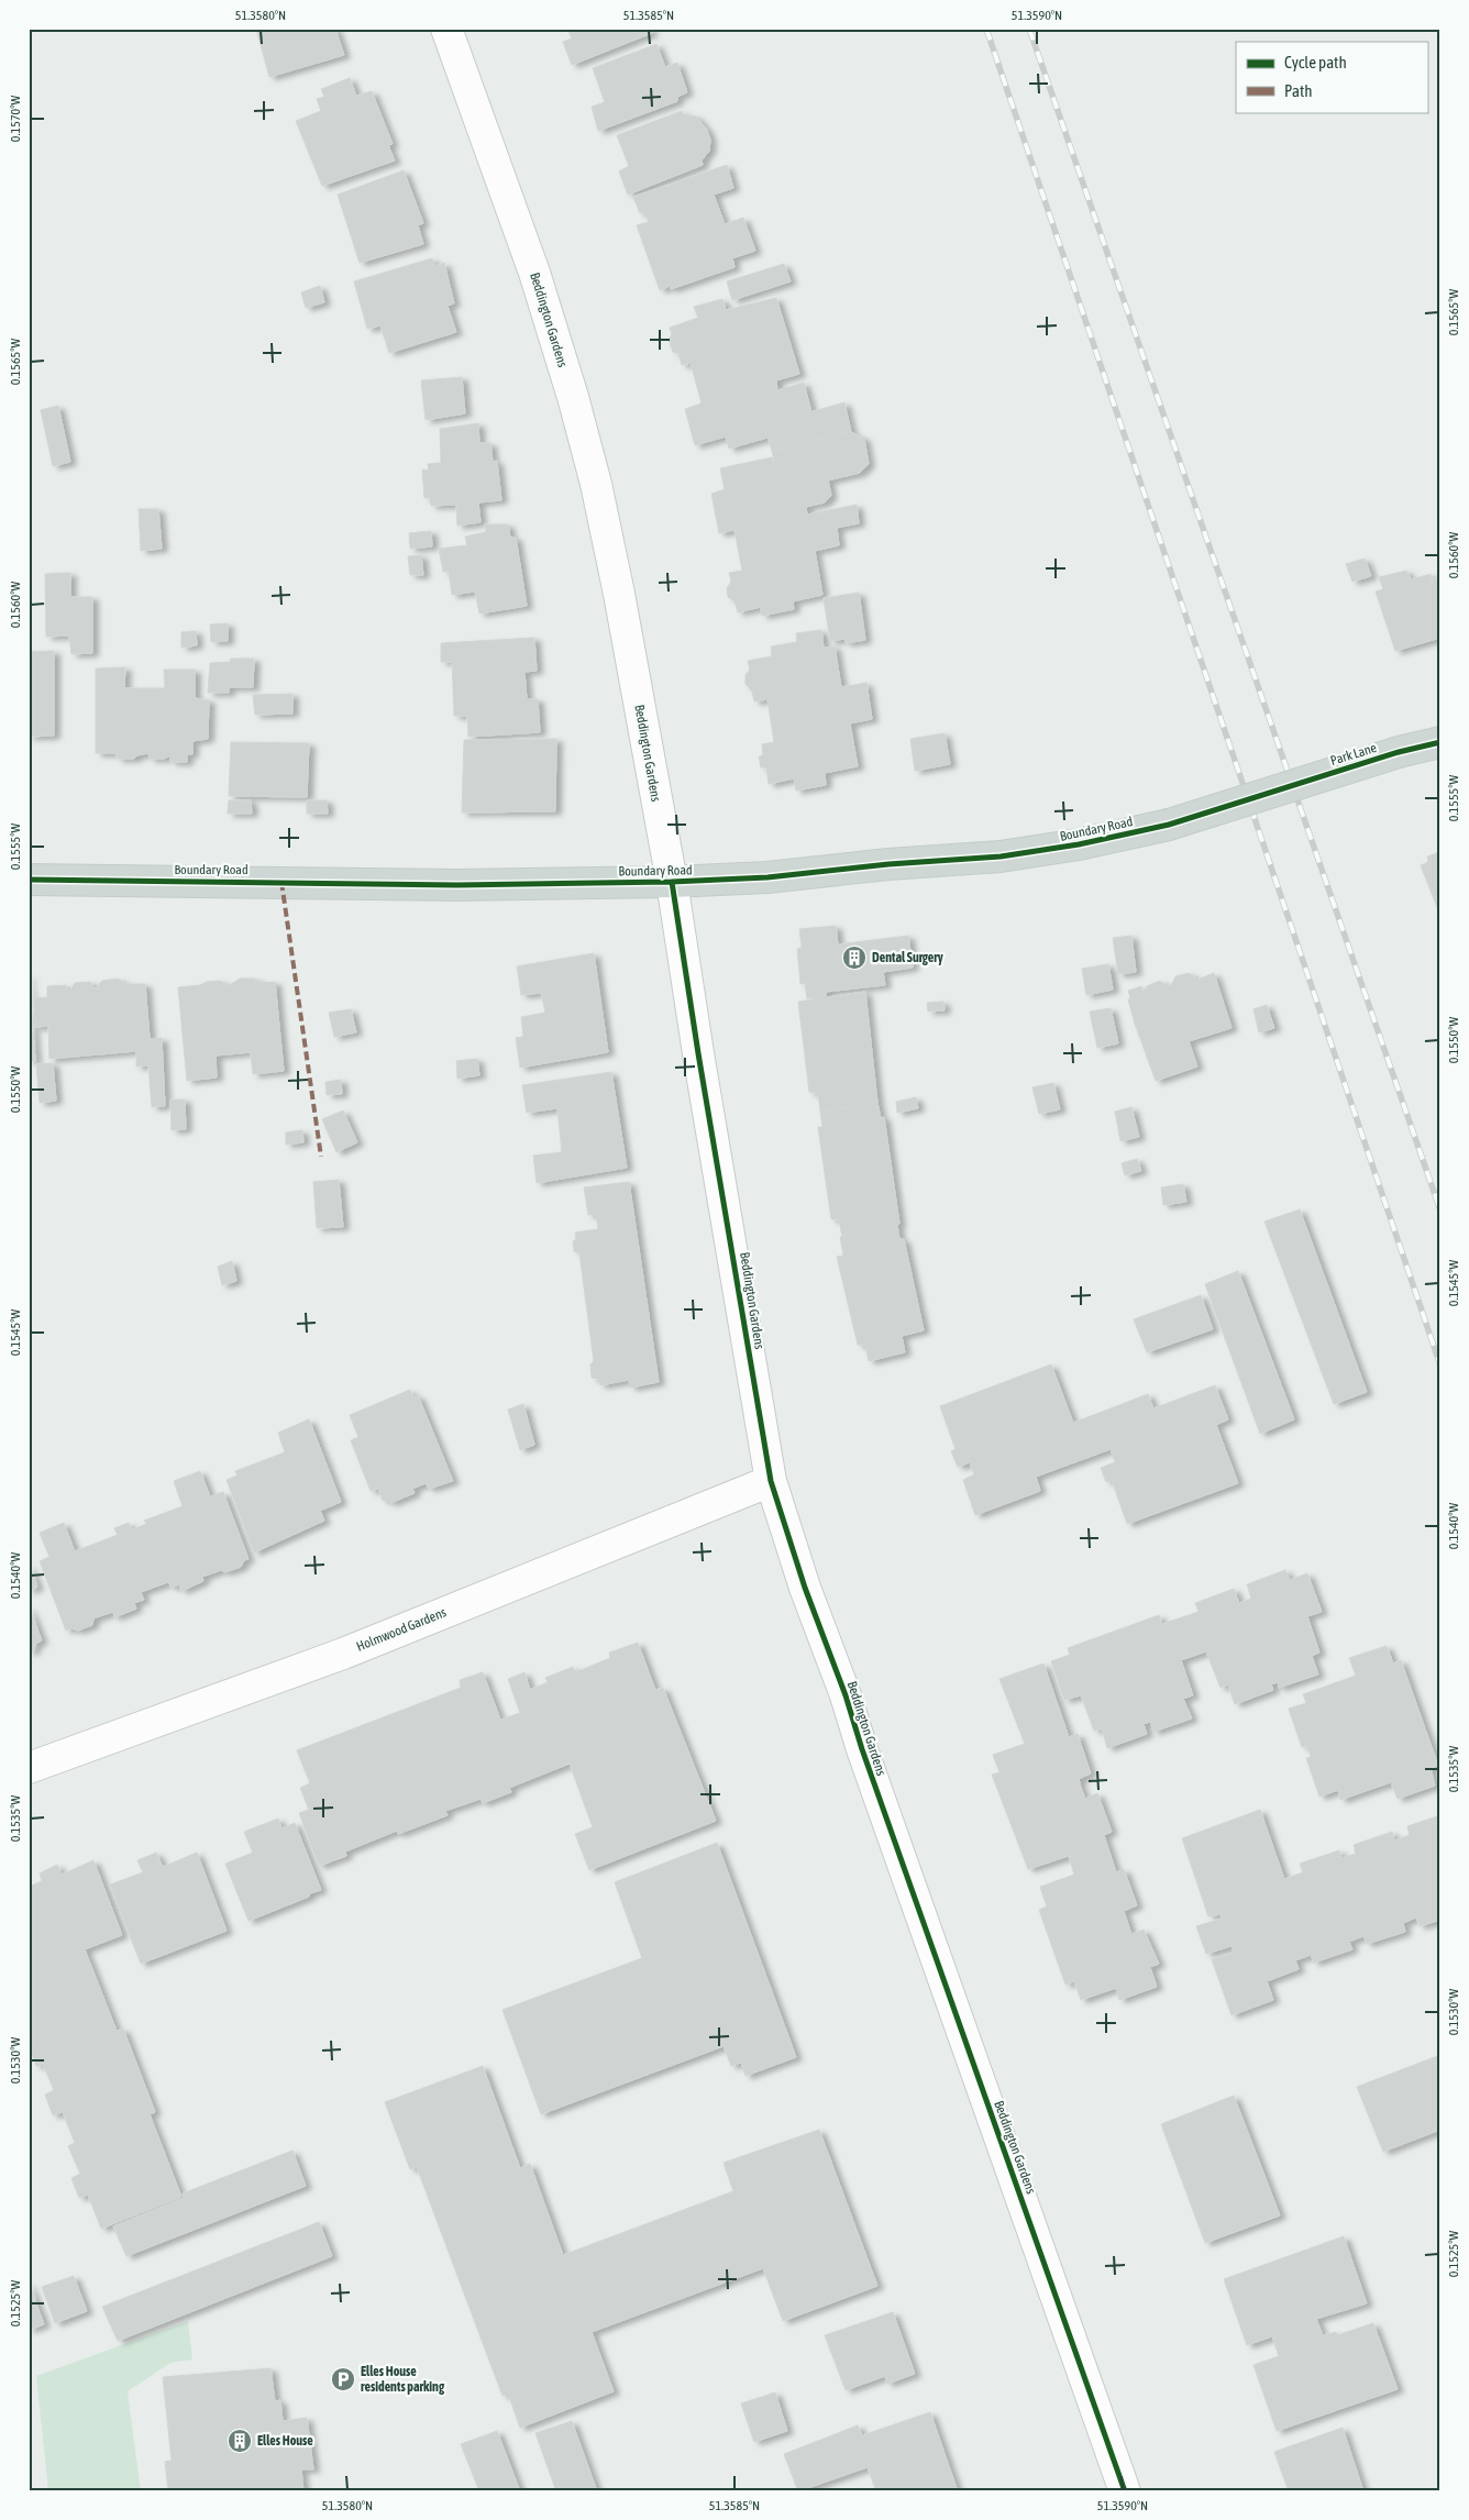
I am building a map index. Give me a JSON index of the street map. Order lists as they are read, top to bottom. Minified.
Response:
{"streets":{"main road":["Park Lane","Boundary Road"],"street":["Beddington Gardens","Holmwood Gardens"]},"crossings":[["Beddington Gardens","Boundary Road"],["Beddington Gardens","Holmwood Gardens"],["Park Lane","Boundary Road"]],"places":{"building":["Dental Surgery","Elles House"],"parking":["Elles House residents parking"]},"legend":["Cycle path","Path"],"coordinates":["51.3580°N","51.3585°N","51.3590°N","0.1570°W","0.1565°W","0.1560°W","0.1555°W","0.1550°W","0.1545°W","0.1540°W","0.1535°W","0.1530°W","0.1525°W"]}
